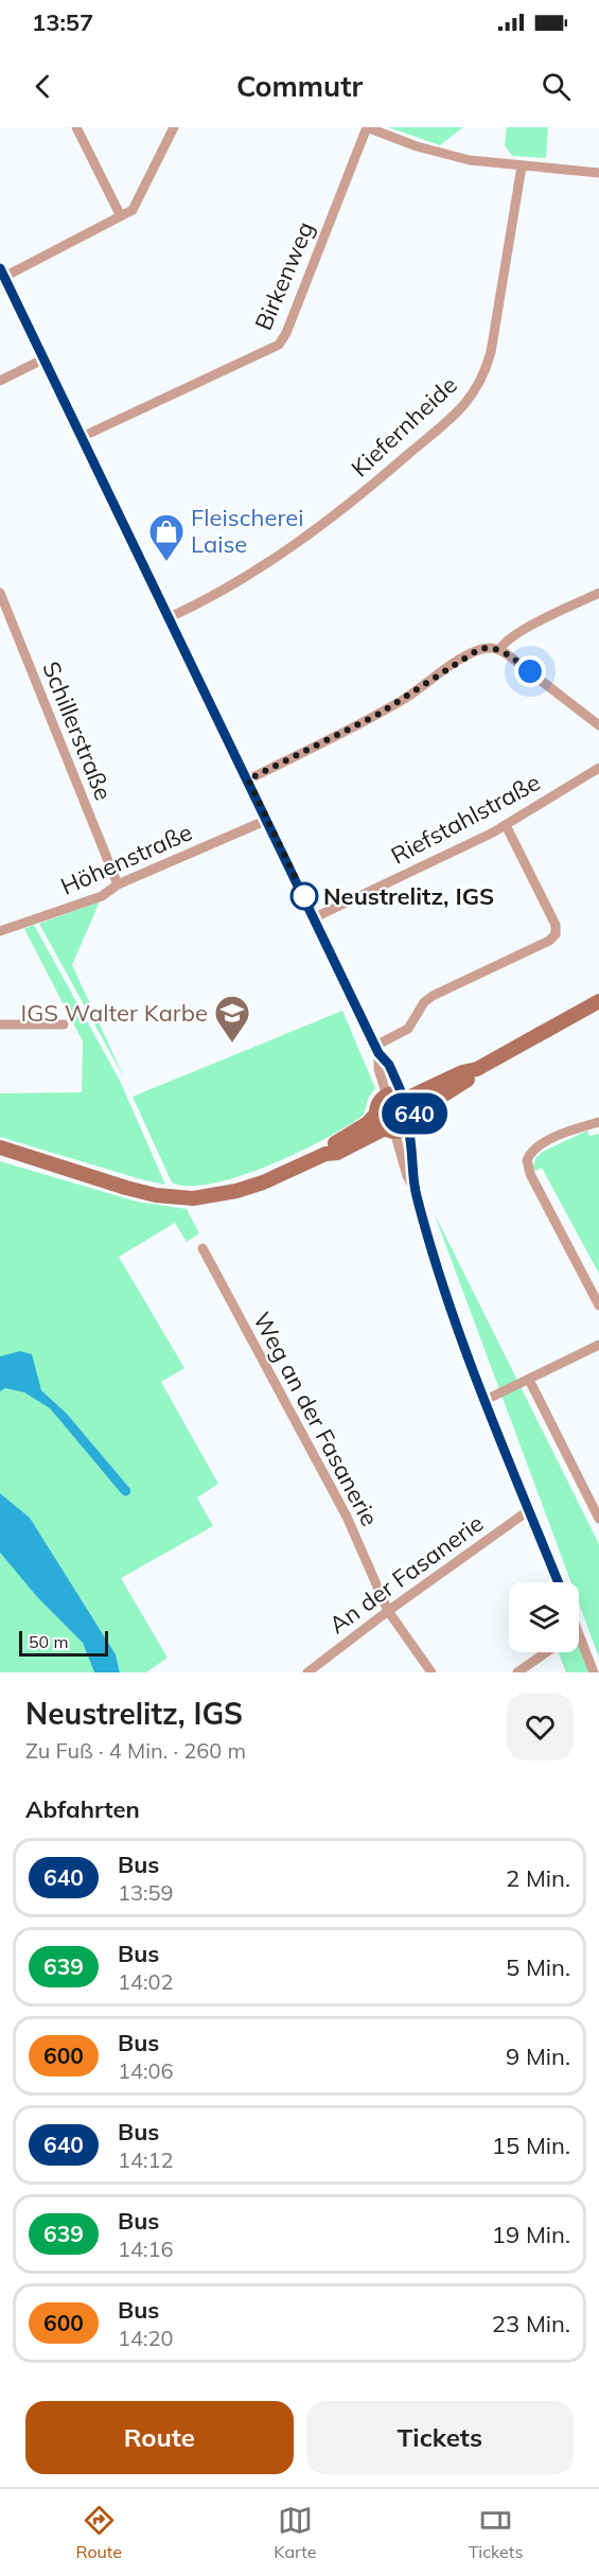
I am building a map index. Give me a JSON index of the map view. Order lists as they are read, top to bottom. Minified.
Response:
{"streets":{"street":["Birkenweg","Kiefernheide","Schillerstraße","Riefstahlstraße","Höhenstraße","Weg an der Fasanerie","An der Fasanerie"]},"crossings":[["Schillerstraße","Höhenstraße"],["Weg an der Fasanerie","An der Fasanerie"]],"places":{"shop":["Fleischerei Laise"],"other":["Neustrelitz, IGS"],"school or university":["IGS Walter Karbe"]},"lines":["bus line 640"],"scale_bar":"50 m","page":{"status":"13:57","header":"Commutr","on_map":"640","scale":"50 m","heading":[["Neustrelitz, IGS","Zu Fuß · 4 Min. · 260 m"],"Abfahrten"],"list":[{"mark":"640","name":"Bus","note":"13:59","value":"2 Min."},{"mark":"639","name":"Bus","note":"14:02","value":"5 Min."},{"mark":"600","name":"Bus","note":"14:06","value":"9 Min."},{"mark":"640","name":"Bus","note":"14:12","value":"15 Min."},{"mark":"639","name":"Bus","note":"14:16","value":"19 Min."},{"mark":"600","name":"Bus","note":"14:20","value":"23 Min."}],"buttons":["Route","Tickets"],"tabs":["Route","Karte","Tickets"]}}
